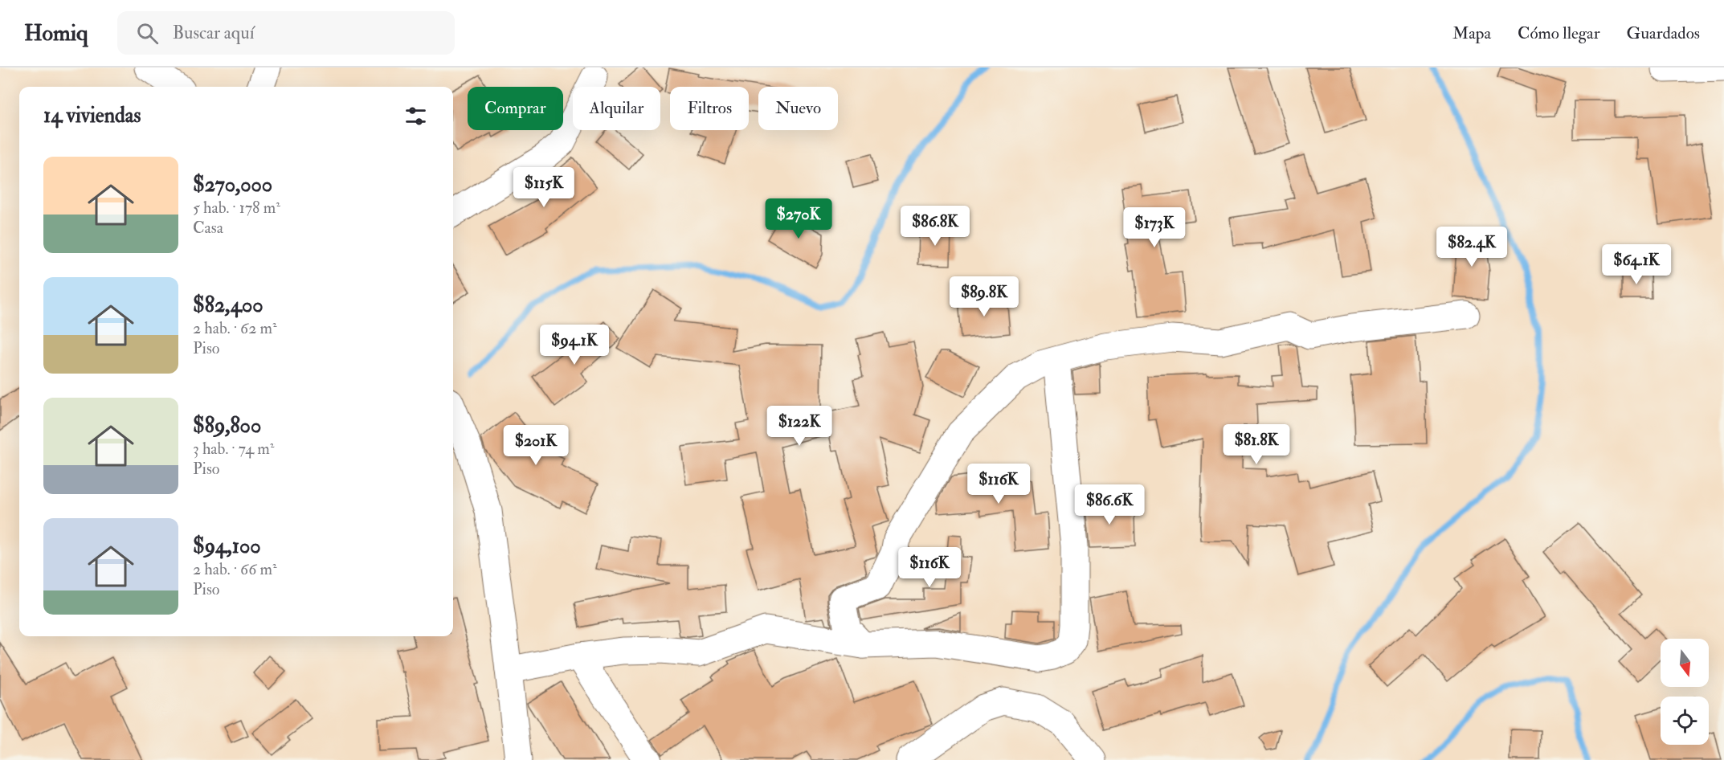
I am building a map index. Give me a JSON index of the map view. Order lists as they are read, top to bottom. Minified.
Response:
{"north":"bottom","page":{"header":"Homiq","search":"Buscar aquí","nav":["Mapa","Cómo llegar","Guardados"],"chip":["Comprar","Alquilar","Filtros","Nuevo"],"heading":"14 viviendas","list":[{"name":"$270,000","note":"5 hab. · 178 m² · Casa"},{"name":"$82,400","note":"2 hab. · 62 m² · Piso"},{"name":"$89,800","note":"3 hab. · 74 m² · Piso"},{"name":"$94,100","note":"2 hab. · 66 m² · Piso"}],"price":["$115K","$270K","$86.8K","$173K","$82.4K","$64.1K","$89.8K","$94.1K","$122K","$81.8K","$201K","$116K","$86.6K","$116K"]}}
